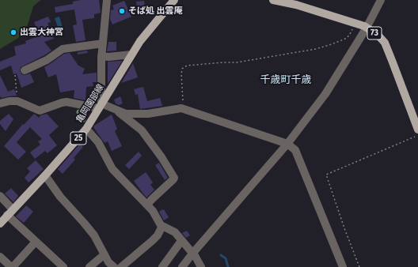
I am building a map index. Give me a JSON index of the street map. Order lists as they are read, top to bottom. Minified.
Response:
{"streets":{"main road":["73","亀岡園部線","25"]},"districts":["千歳町千歳"],"places":["そば処 出雲庵","出雲大神宮"]}
